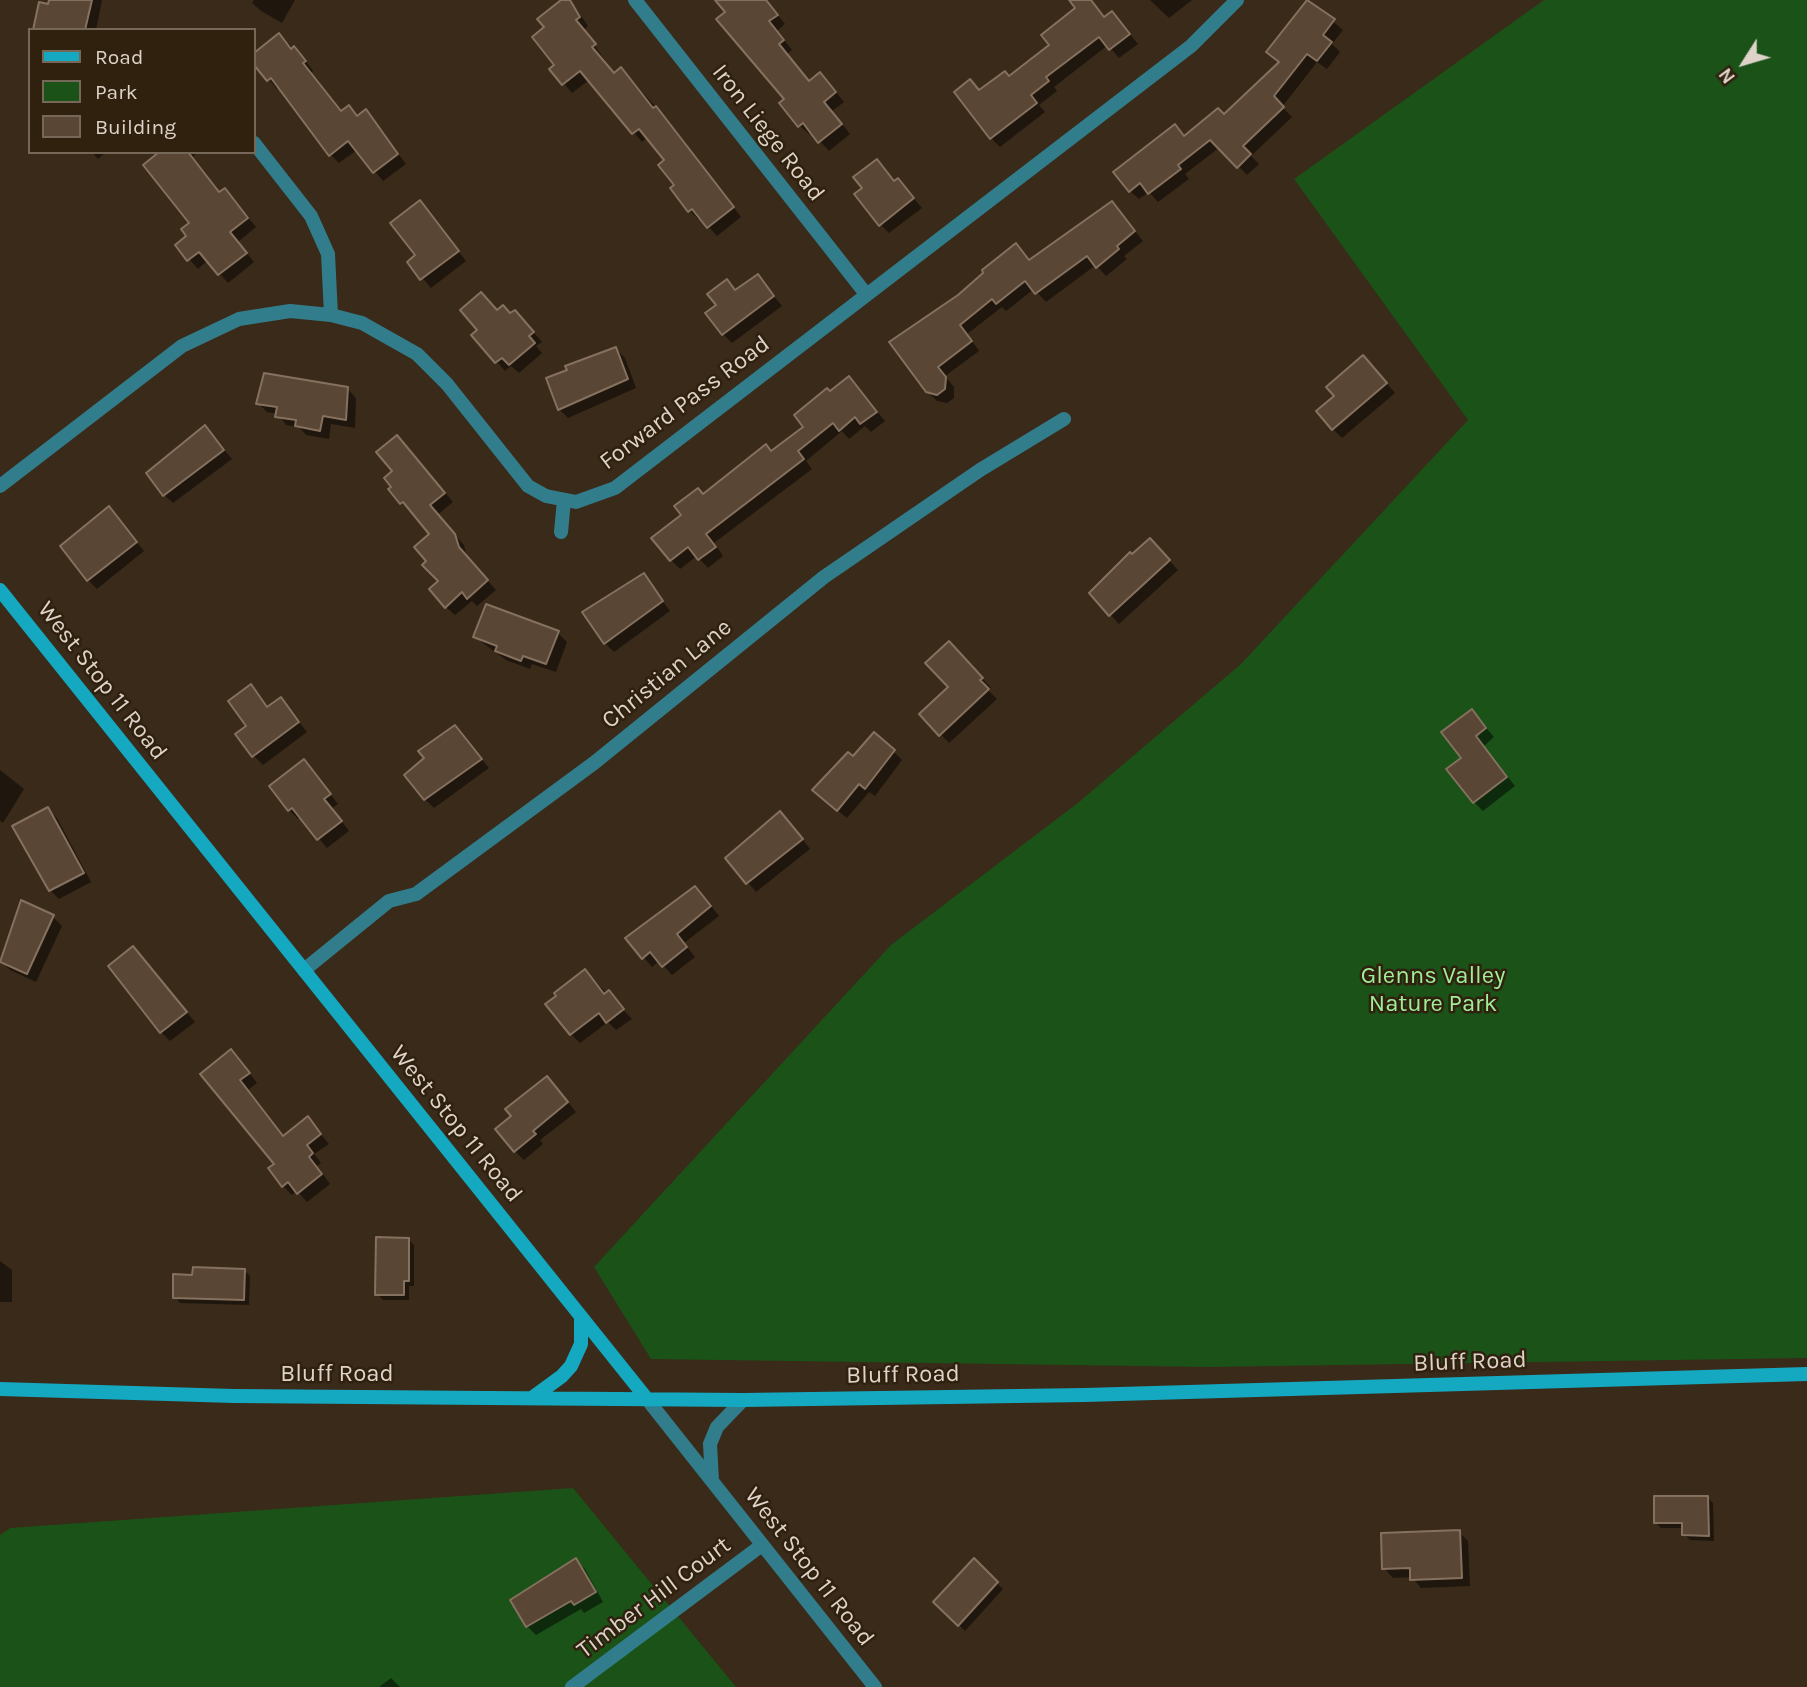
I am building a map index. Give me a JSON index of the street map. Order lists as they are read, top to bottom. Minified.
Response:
{"streets":{"main road":["West Stop 11 Road","Bluff Road"],"street":["Iron Liege Road","Forward Pass Road","Christian Lane","Timber Hill Court"]},"crossings":[["Iron Liege Road","Forward Pass Road"],["Christian Lane","West Stop 11 Road"],["West Stop 11 Road","Bluff Road"],["West Stop 11 Road","Timber Hill Court"]],"parks":["Glenns Valley Nature Park"],"legend":["Road","Park","Building"],"north":"bottom left"}
